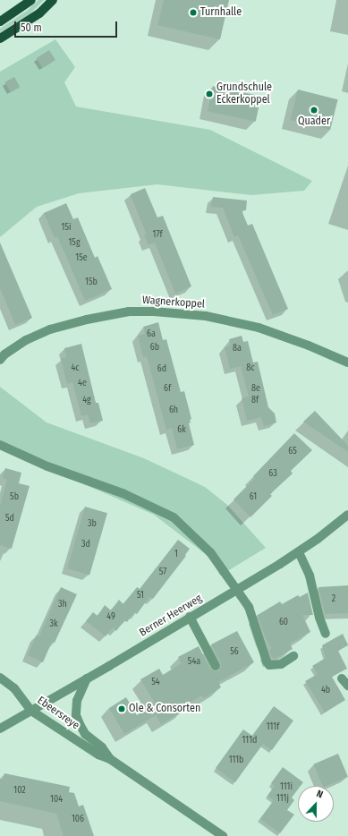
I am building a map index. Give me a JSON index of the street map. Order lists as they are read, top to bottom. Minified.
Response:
{"streets":{"street":["Wagnerkoppel","Berner Heerweg","Ebeersreye"]},"crossings":[["Berner Heerweg","Ebeersreye"]],"places":["Turnhalle","Grundschule Eckerkoppel","Quader","Ole & Consorten"],"house_numbers":["15i","17f","15g","15e","15b","6a","6b","8a","4c","8c","6d","4e","6f","8e","4g","8f","6h","6k","65","63","5b","61","5d","3b","3d","1","57","51","2","3h","49","60","3k","56","54a","54","4b","111f","111d","111b","111i","102","111j","104","106"],"scale_bar":"50 m","north":"top"}
